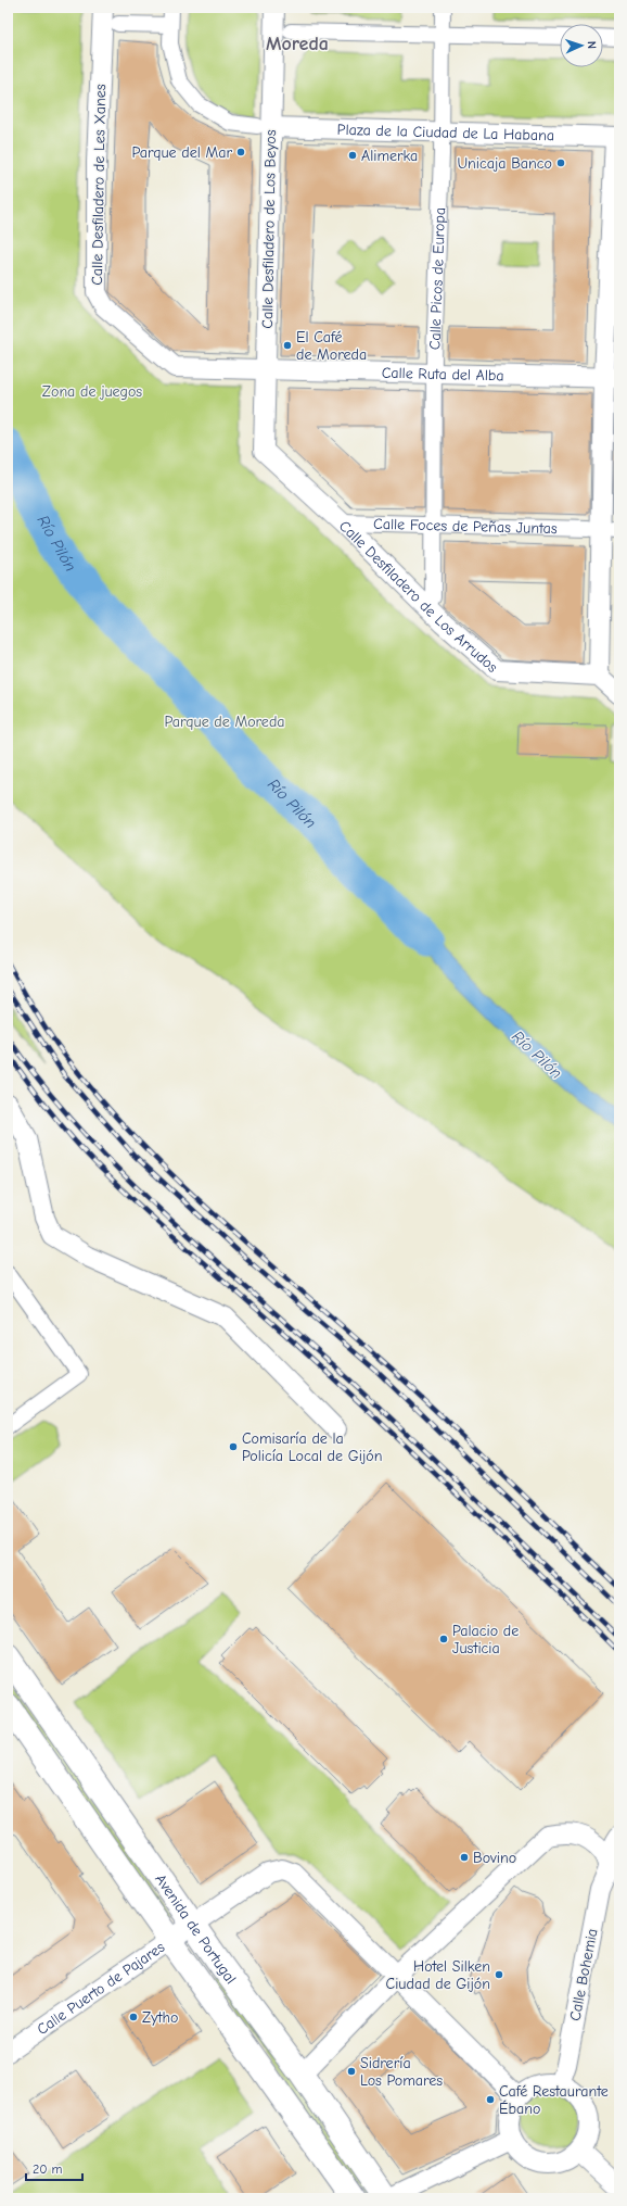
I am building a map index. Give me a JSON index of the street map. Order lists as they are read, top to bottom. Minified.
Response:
{"streets":{"main road":["Avenida de Portugal"],"street":["Plaza de la Ciudad de La Habana","Calle Desfiladero de Les Xanes","Calle Desfiladero de Los Beyos","Calle Picos de Europa","Calle Ruta del Alba","Calle Foces de Peñas Juntas","Calle Desfiladero de Los Arrudos","Calle Bohemia","Calle Puerto de Pajares"]},"crossings":[["Plaza de la Ciudad de La Habana","Calle Desfiladero de Los Beyos"],["Plaza de la Ciudad de La Habana","Calle Picos de Europa"],["Calle Desfiladero de Les Xanes","Calle Desfiladero de Los Beyos"],["Calle Desfiladero de Les Xanes","Calle Ruta del Alba"],["Calle Desfiladero de Los Beyos","Calle Ruta del Alba"],["Calle Desfiladero de Los Beyos","Calle Desfiladero de Los Arrudos"],["Calle Picos de Europa","Calle Ruta del Alba"],["Calle Picos de Europa","Calle Foces de Peñas Juntas"],["Calle Picos de Europa","Calle Desfiladero de Los Arrudos"],["Calle Foces de Peñas Juntas","Calle Desfiladero de Los Arrudos"],["Avenida de Portugal","Calle Puerto de Pajares"],["Calle Bohemia","Calle Puerto de Pajares"]],"districts":["Moreda"],"water":["Río Pilón"],"parks":["Zona de juegos","Parque de Moreda"],"places":["Parque del Mar","Alimerka","Unicaja Banco","El Café de Moreda","Comisaría de la Policía Local de Gijón","Palacio de Justicia","Bovino","Hotel Silken Ciudad de Gijón","Zytho","Sidrería Los Pomares","Café Restaurante Ébano"],"scale_bar":"20 m","north":"right"}
